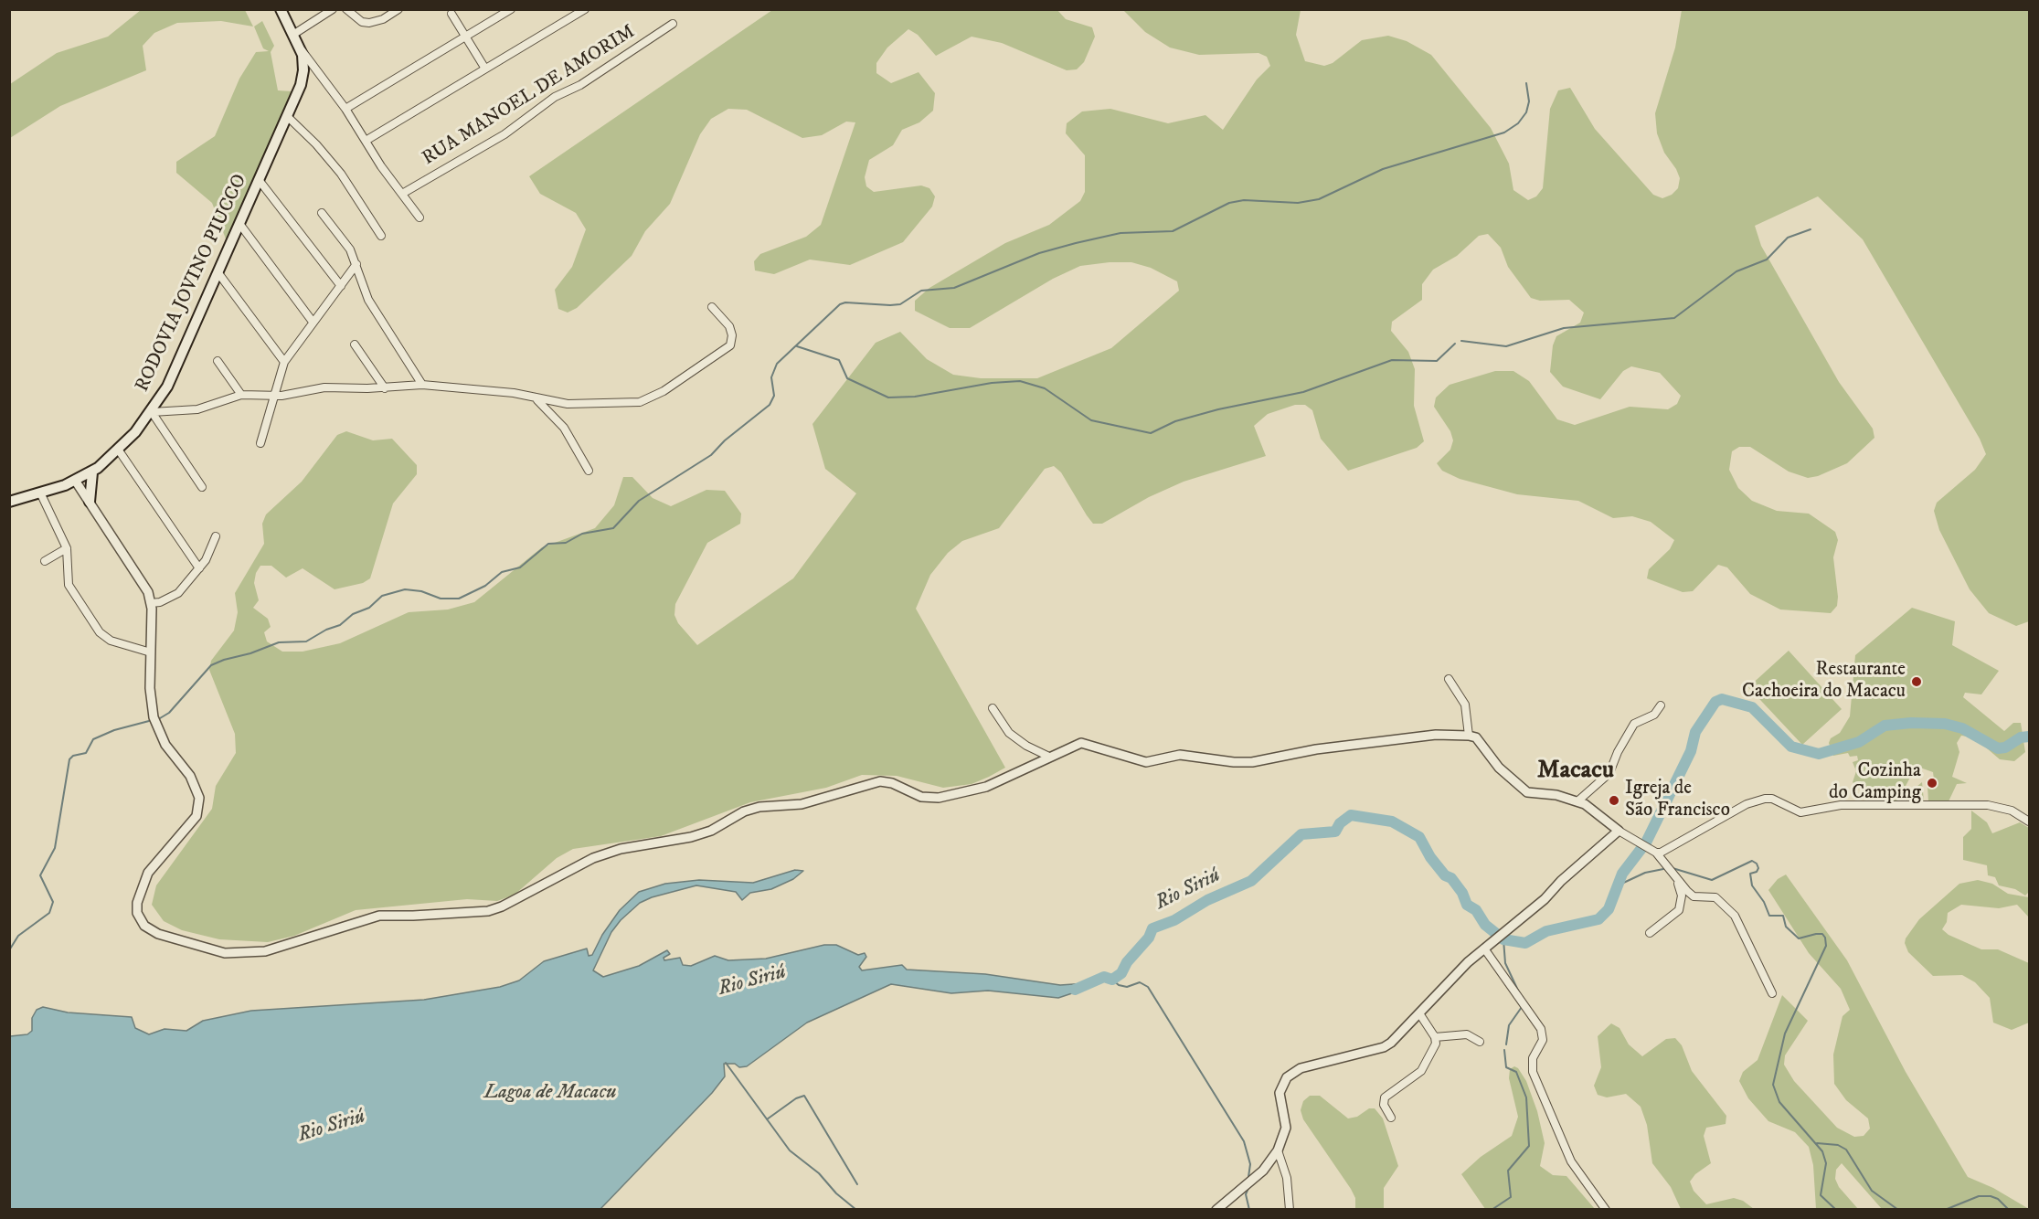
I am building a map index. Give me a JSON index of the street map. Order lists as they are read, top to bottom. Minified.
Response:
{"streets":{"main road":["RODOVIA JOVINO PIUCCO"],"street":["RUA MANOEL DE AMORIM"]},"districts":["Macacu"],"water":["Rio Siriú","Lagoa de Macacu"],"places":["Restaurante Cachoeira do Macacu","Cozinha do Camping","Igreja de São Francisco"]}
